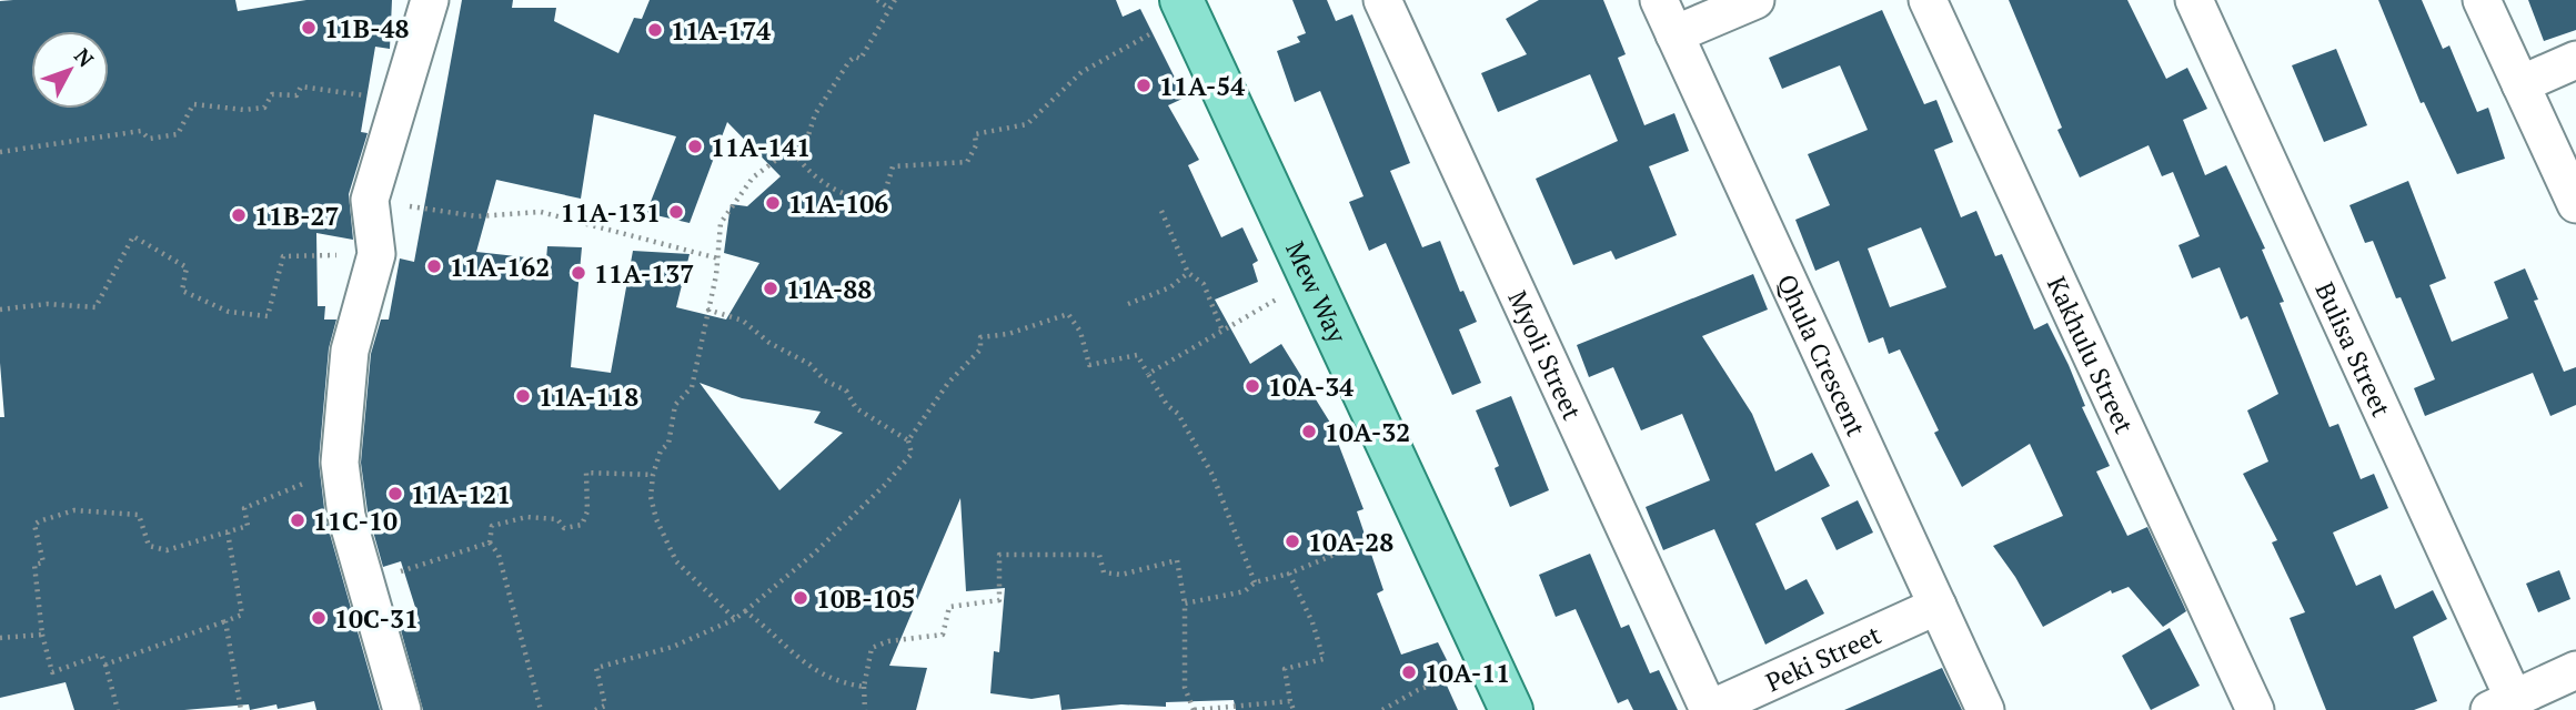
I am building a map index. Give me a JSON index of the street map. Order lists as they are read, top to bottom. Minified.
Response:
{"streets":{"main road":["Mew Way"],"street":["Bulisa Street","Myoli Street","Qhula Crescent","Kakhulu Street","Peki Street"]},"crossings":[["Myoli Street","Peki Street"],["Qhula Crescent","Peki Street"]],"places":["11B-48","11A-174","11A-54","11A-141","11A-106","11A-131","11B-27","11A-162","11A-137","11A-88","10A-34","11A-118","10A-32","11A-121","11C-10","10A-28","10B-105","10C-31","10A-11"],"north":"top right"}
